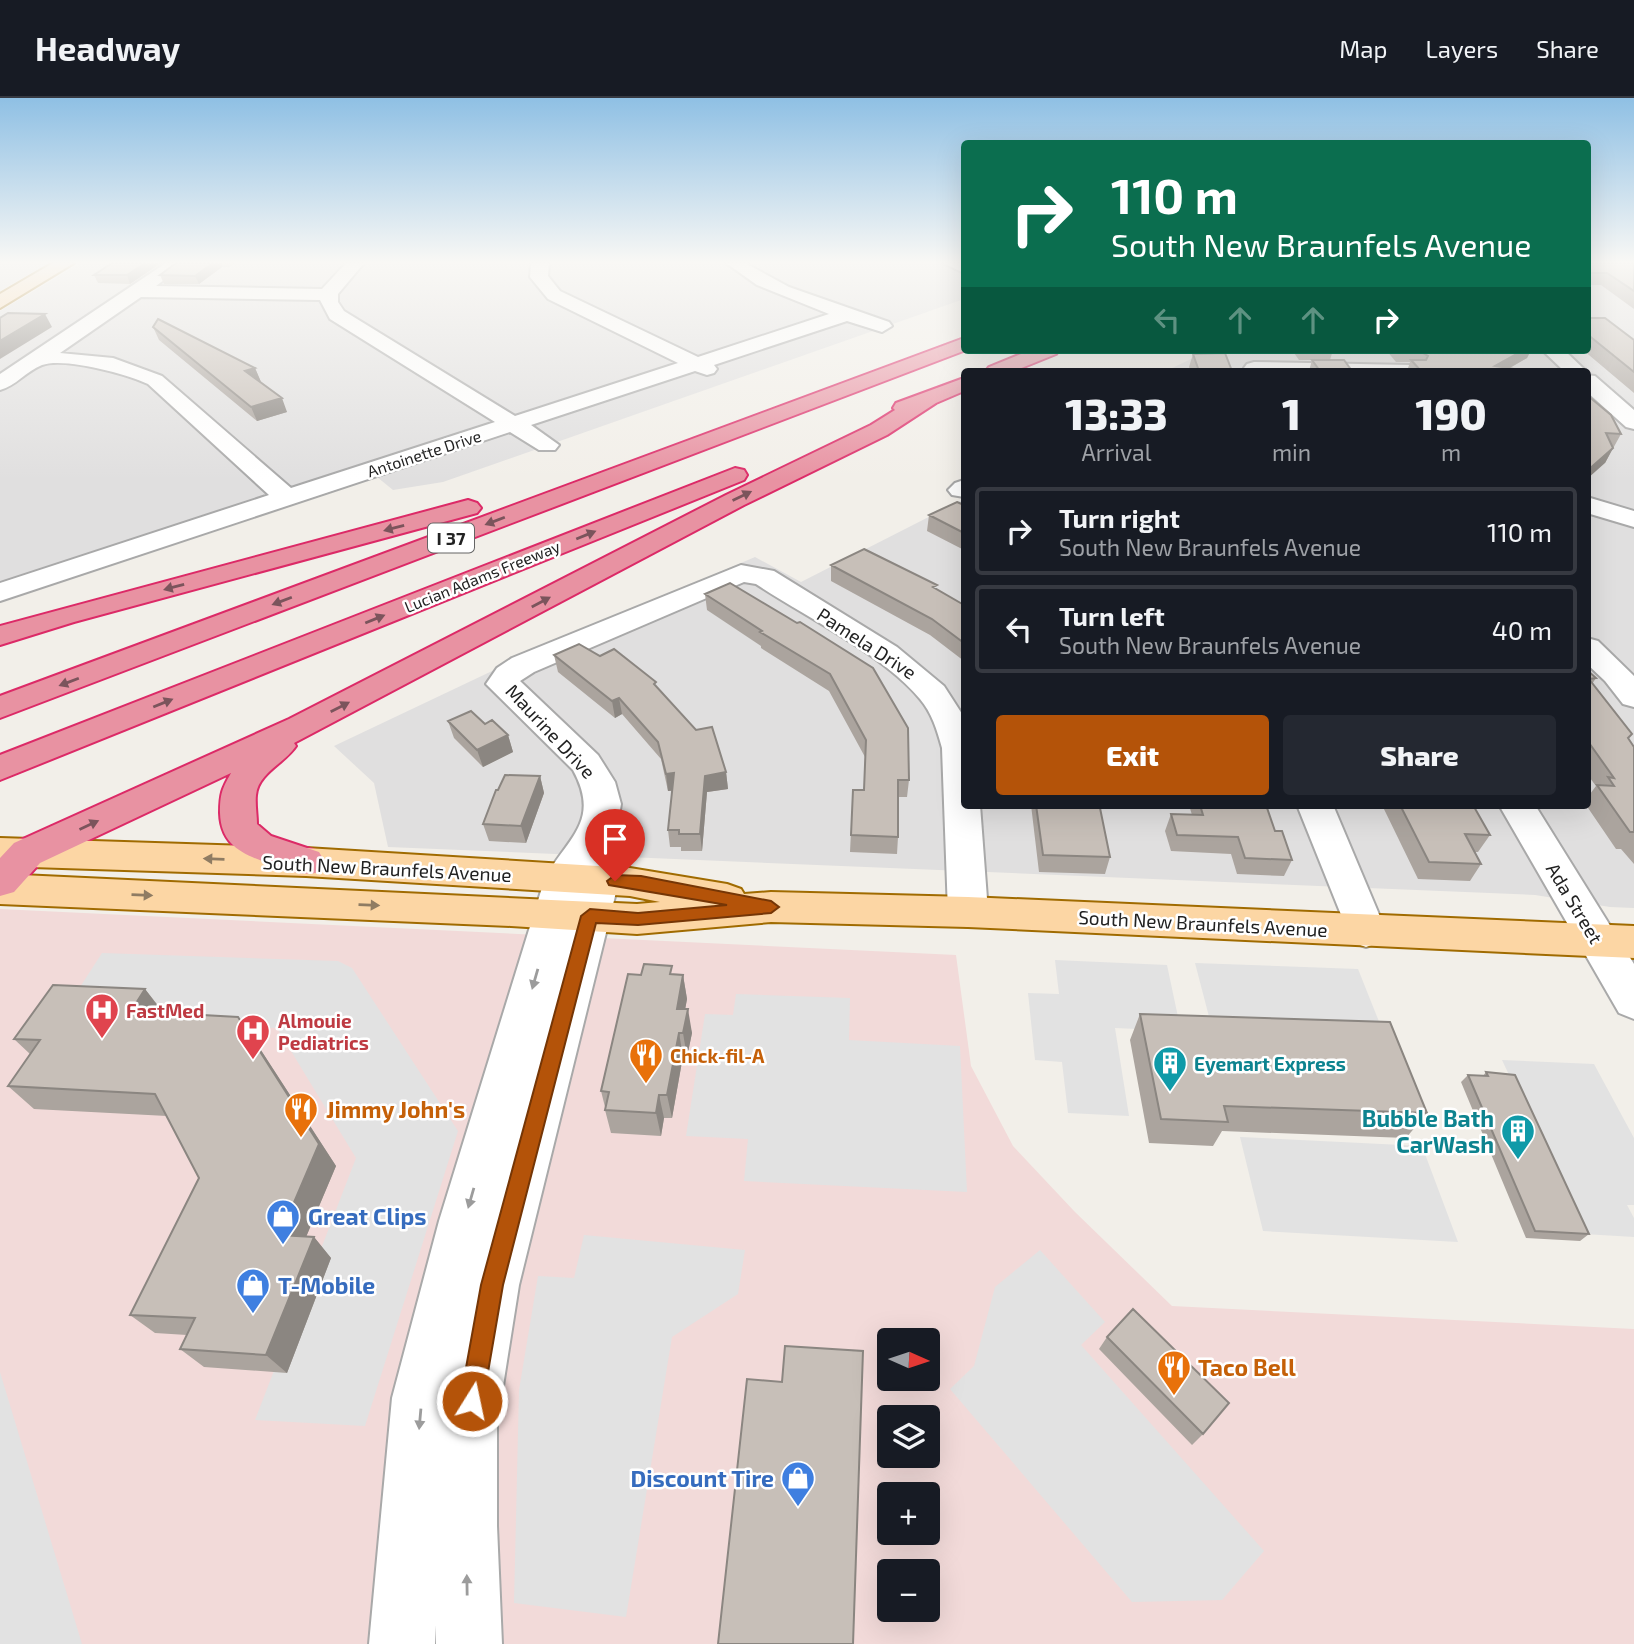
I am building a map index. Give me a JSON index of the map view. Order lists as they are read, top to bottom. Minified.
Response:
{"streets":{"highway":["I 37","Lucian Adams Freeway"],"main road":["South New Braunfels Avenue"],"street":["Antoinette Drive","Pamela Drive","Maurine Drive","Ada Street"]},"crossings":[["Pamela Drive","Maurine Drive"],["Pamela Drive","South New Braunfels Avenue"],["Maurine Drive","South New Braunfels Avenue"],["South New Braunfels Avenue","Ada Street"]],"places":{"hospital":["FastMed","Almouie Pediatrics"],"restaurant":["Chick-fil-A","Jimmy John's","Taco Bell"],"building":["Eyemart Express","Bubble Bath CarWash"],"shop":["Great Clips","T-Mobile","Discount Tire"]},"north":"right","page":{"header":"Headway","nav":["Map","Layers","Share"],"turn":["110 m","South New Braunfels Avenue"],"eta":["13:33","Arrival","1","min","190","m"],"list":[{"name":"Turn right","note":"South New Braunfels Avenue","value":"110 m"},{"name":"Turn left","note":"South New Braunfels Avenue","value":"40 m"}],"buttons":["Exit","Share"],"map_buttons":["+","−"]}}
